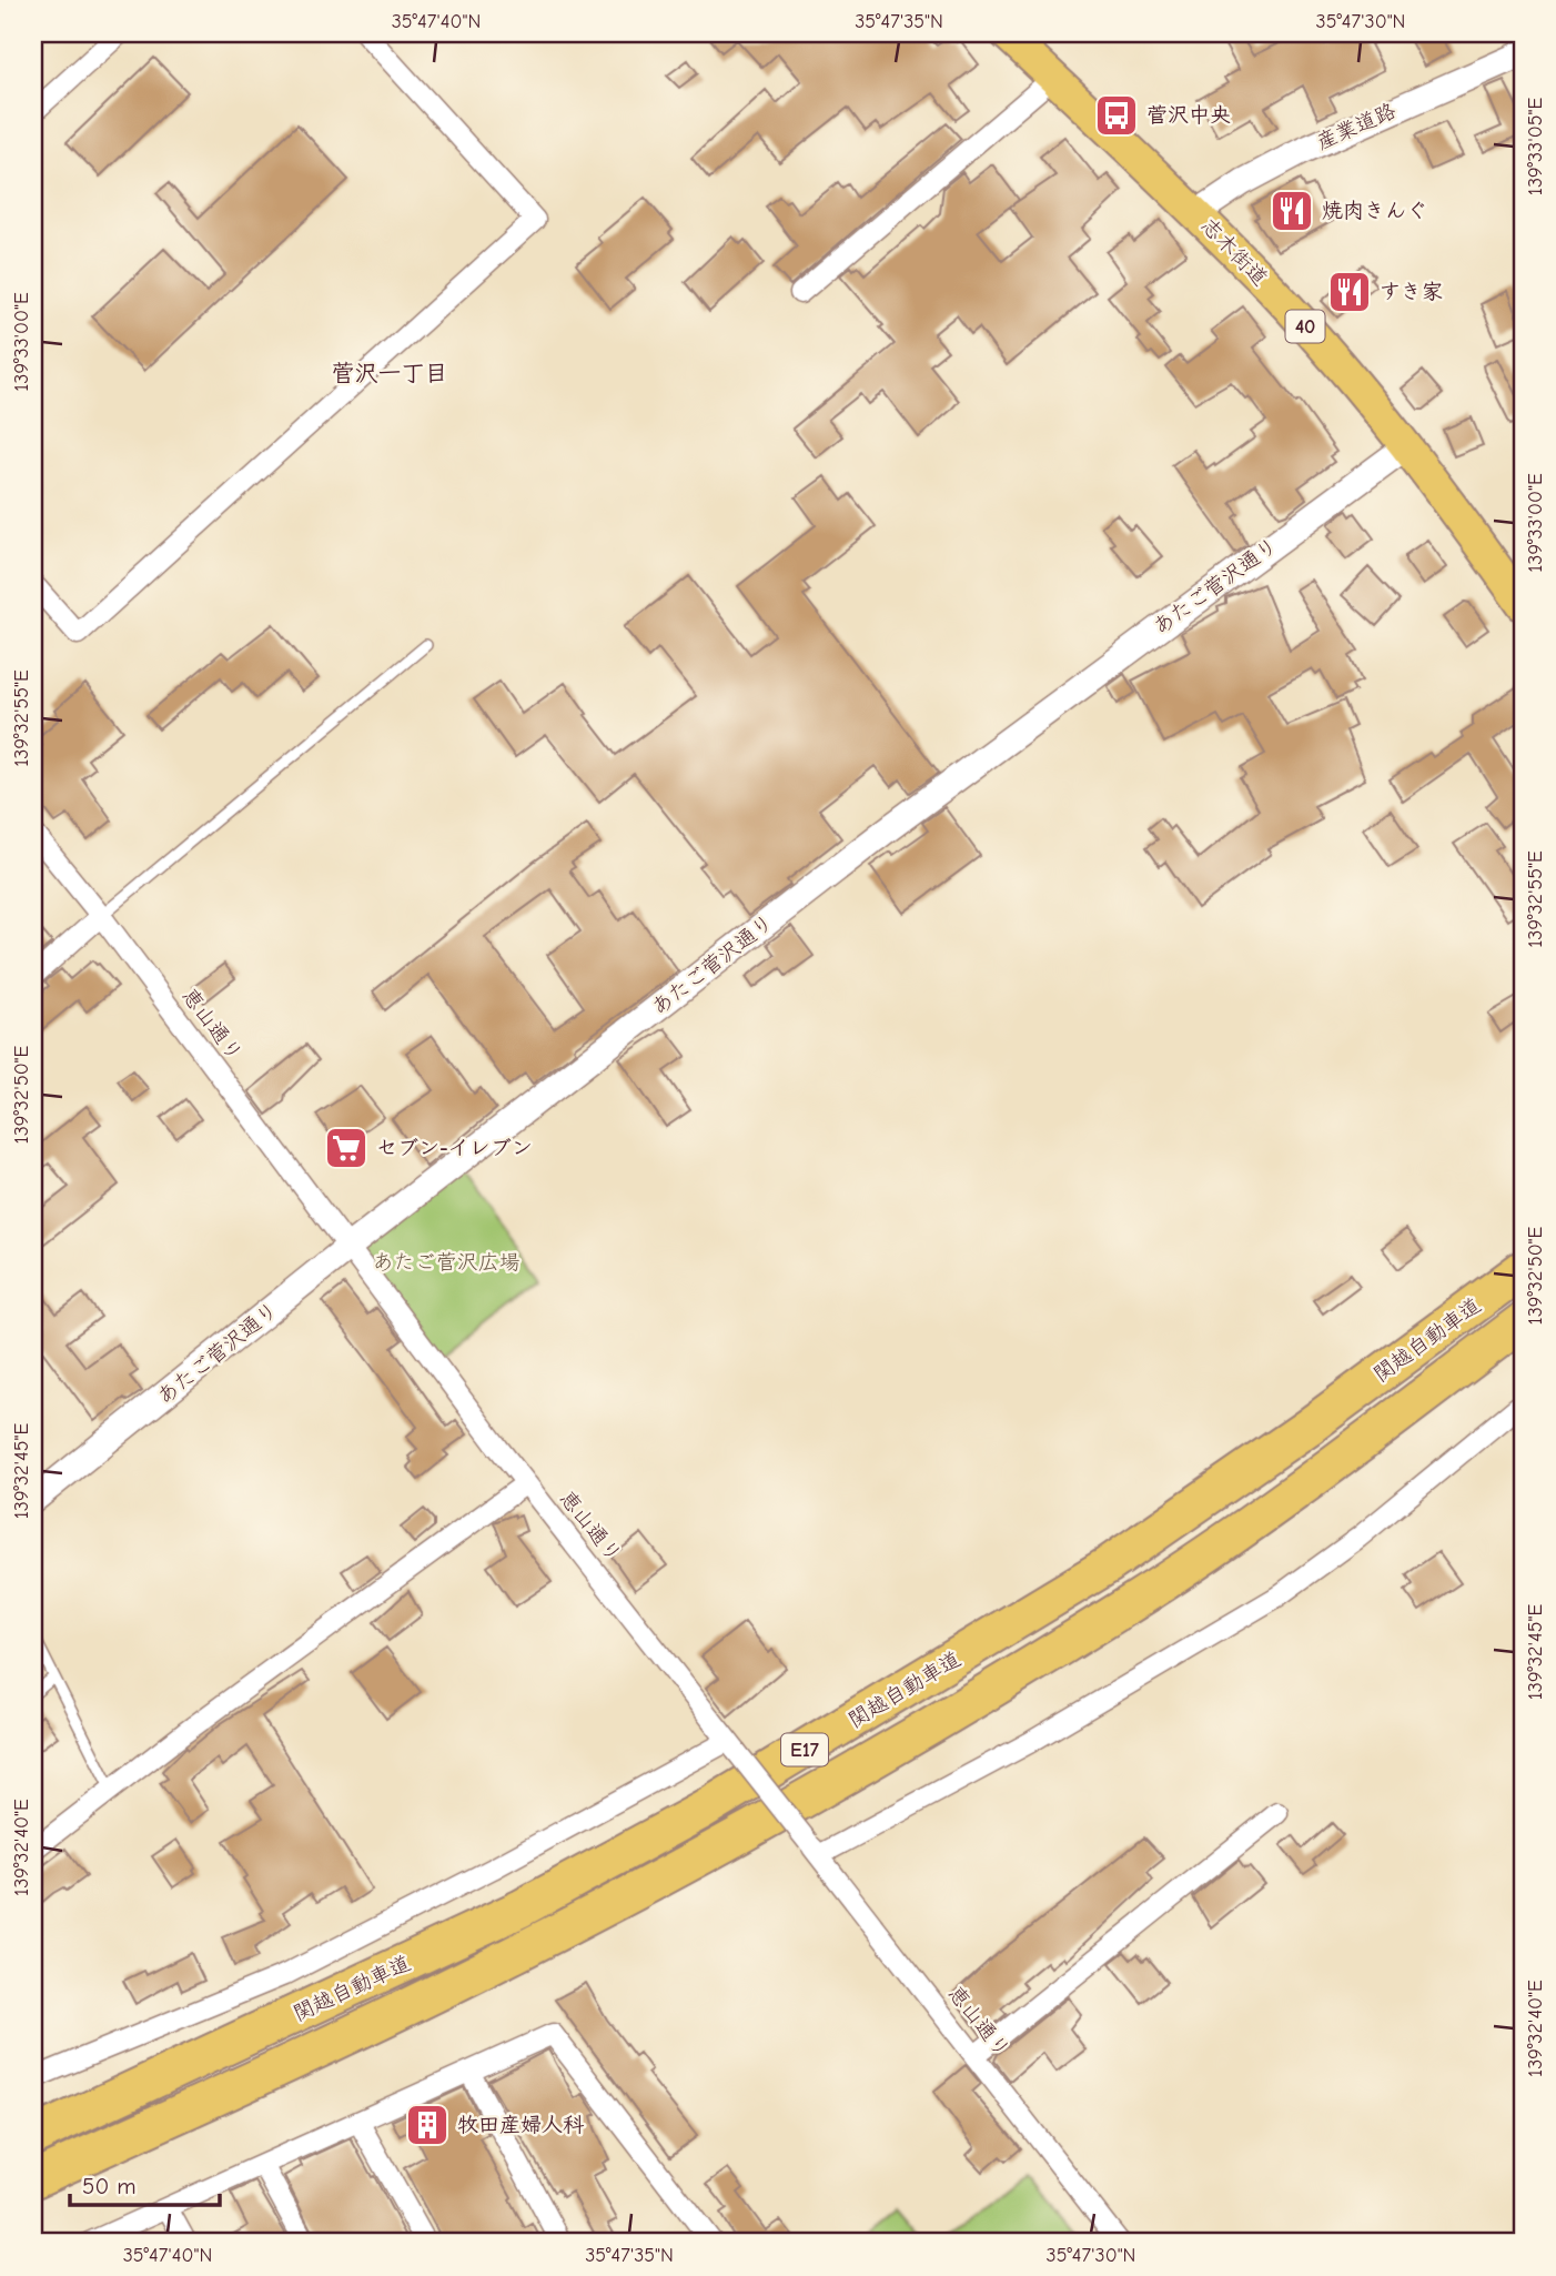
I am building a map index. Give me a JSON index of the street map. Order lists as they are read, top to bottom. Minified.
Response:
{"streets":{"highway":["関越自動車道","E17"],"main road":["志木街道","40"],"street":["産業道路","あたご菅沢通り","恵山通り"]},"crossings":[["産業道路","志木街道"],["志木街道","あたご菅沢通り"],["あたご菅沢通り","恵山通り"]],"districts":["菅沢一丁目"],"parks":["あたご菅沢広場"],"places":{"bus stop":["菅沢中央"],"restaurant":["焼肉きんぐ","すき家"],"supermarket":["セブン-イレブン"],"building":["牧田産婦人科"]},"scale_bar":"50 m","coordinates":["35°47'40\"N","35°47'35\"N","35°47'30\"N","139°33'05\"E","139°33'00\"E","139°32'55\"E","139°32'50\"E","139°32'45\"E","139°32'40\"E"]}
